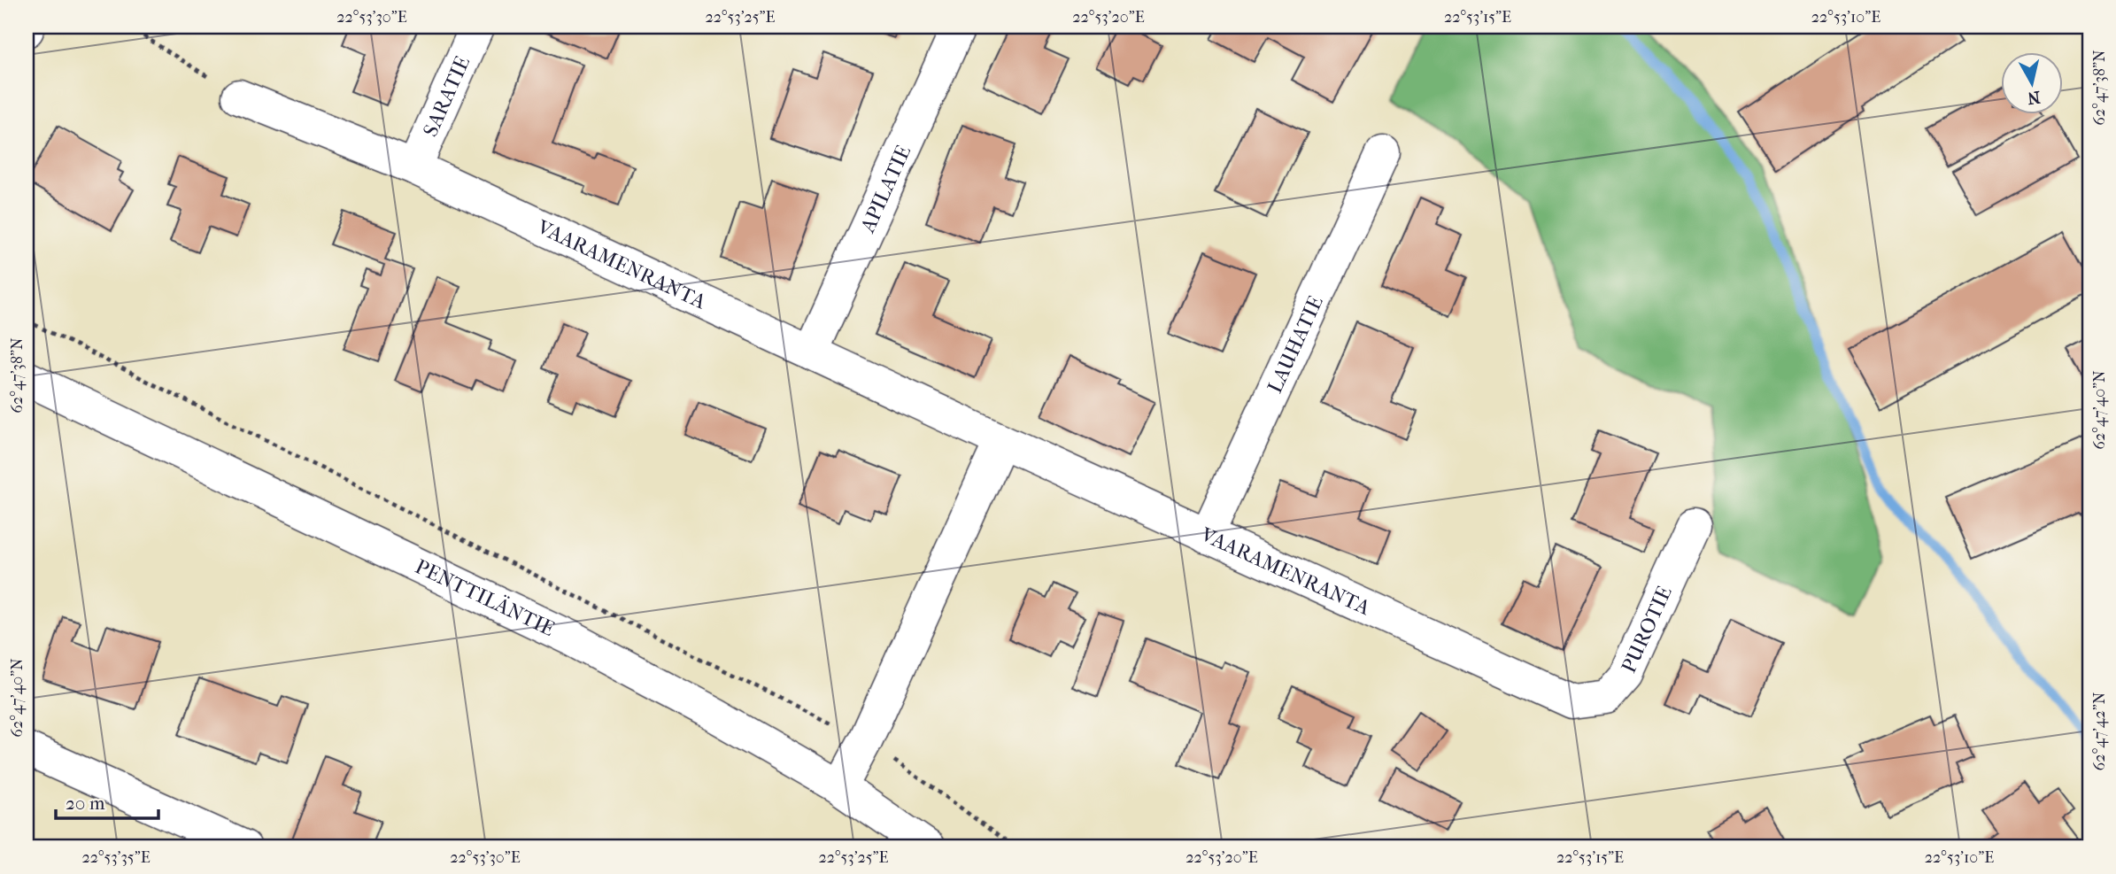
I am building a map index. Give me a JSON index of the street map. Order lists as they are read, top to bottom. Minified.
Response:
{"streets":{"street":["SARATIE","APILATIE","VAARAMENRANTA","LAUHATIE","PENTTILÄNTIE","PUROTIE"]},"crossings":[["SARATIE","VAARAMENRANTA"],["APILATIE","VAARAMENRANTA"],["VAARAMENRANTA","LAUHATIE"],["VAARAMENRANTA","PUROTIE"]],"scale_bar":"20 m","north":"bottom","coordinates":["22°53'30\"E","22°53'25\"E","22°53'20\"E","22°53'15\"E","22°53'10\"E","62°47'38\"N","62°47'40\"N","62°47'42\"N","22°53'35\"E"]}
